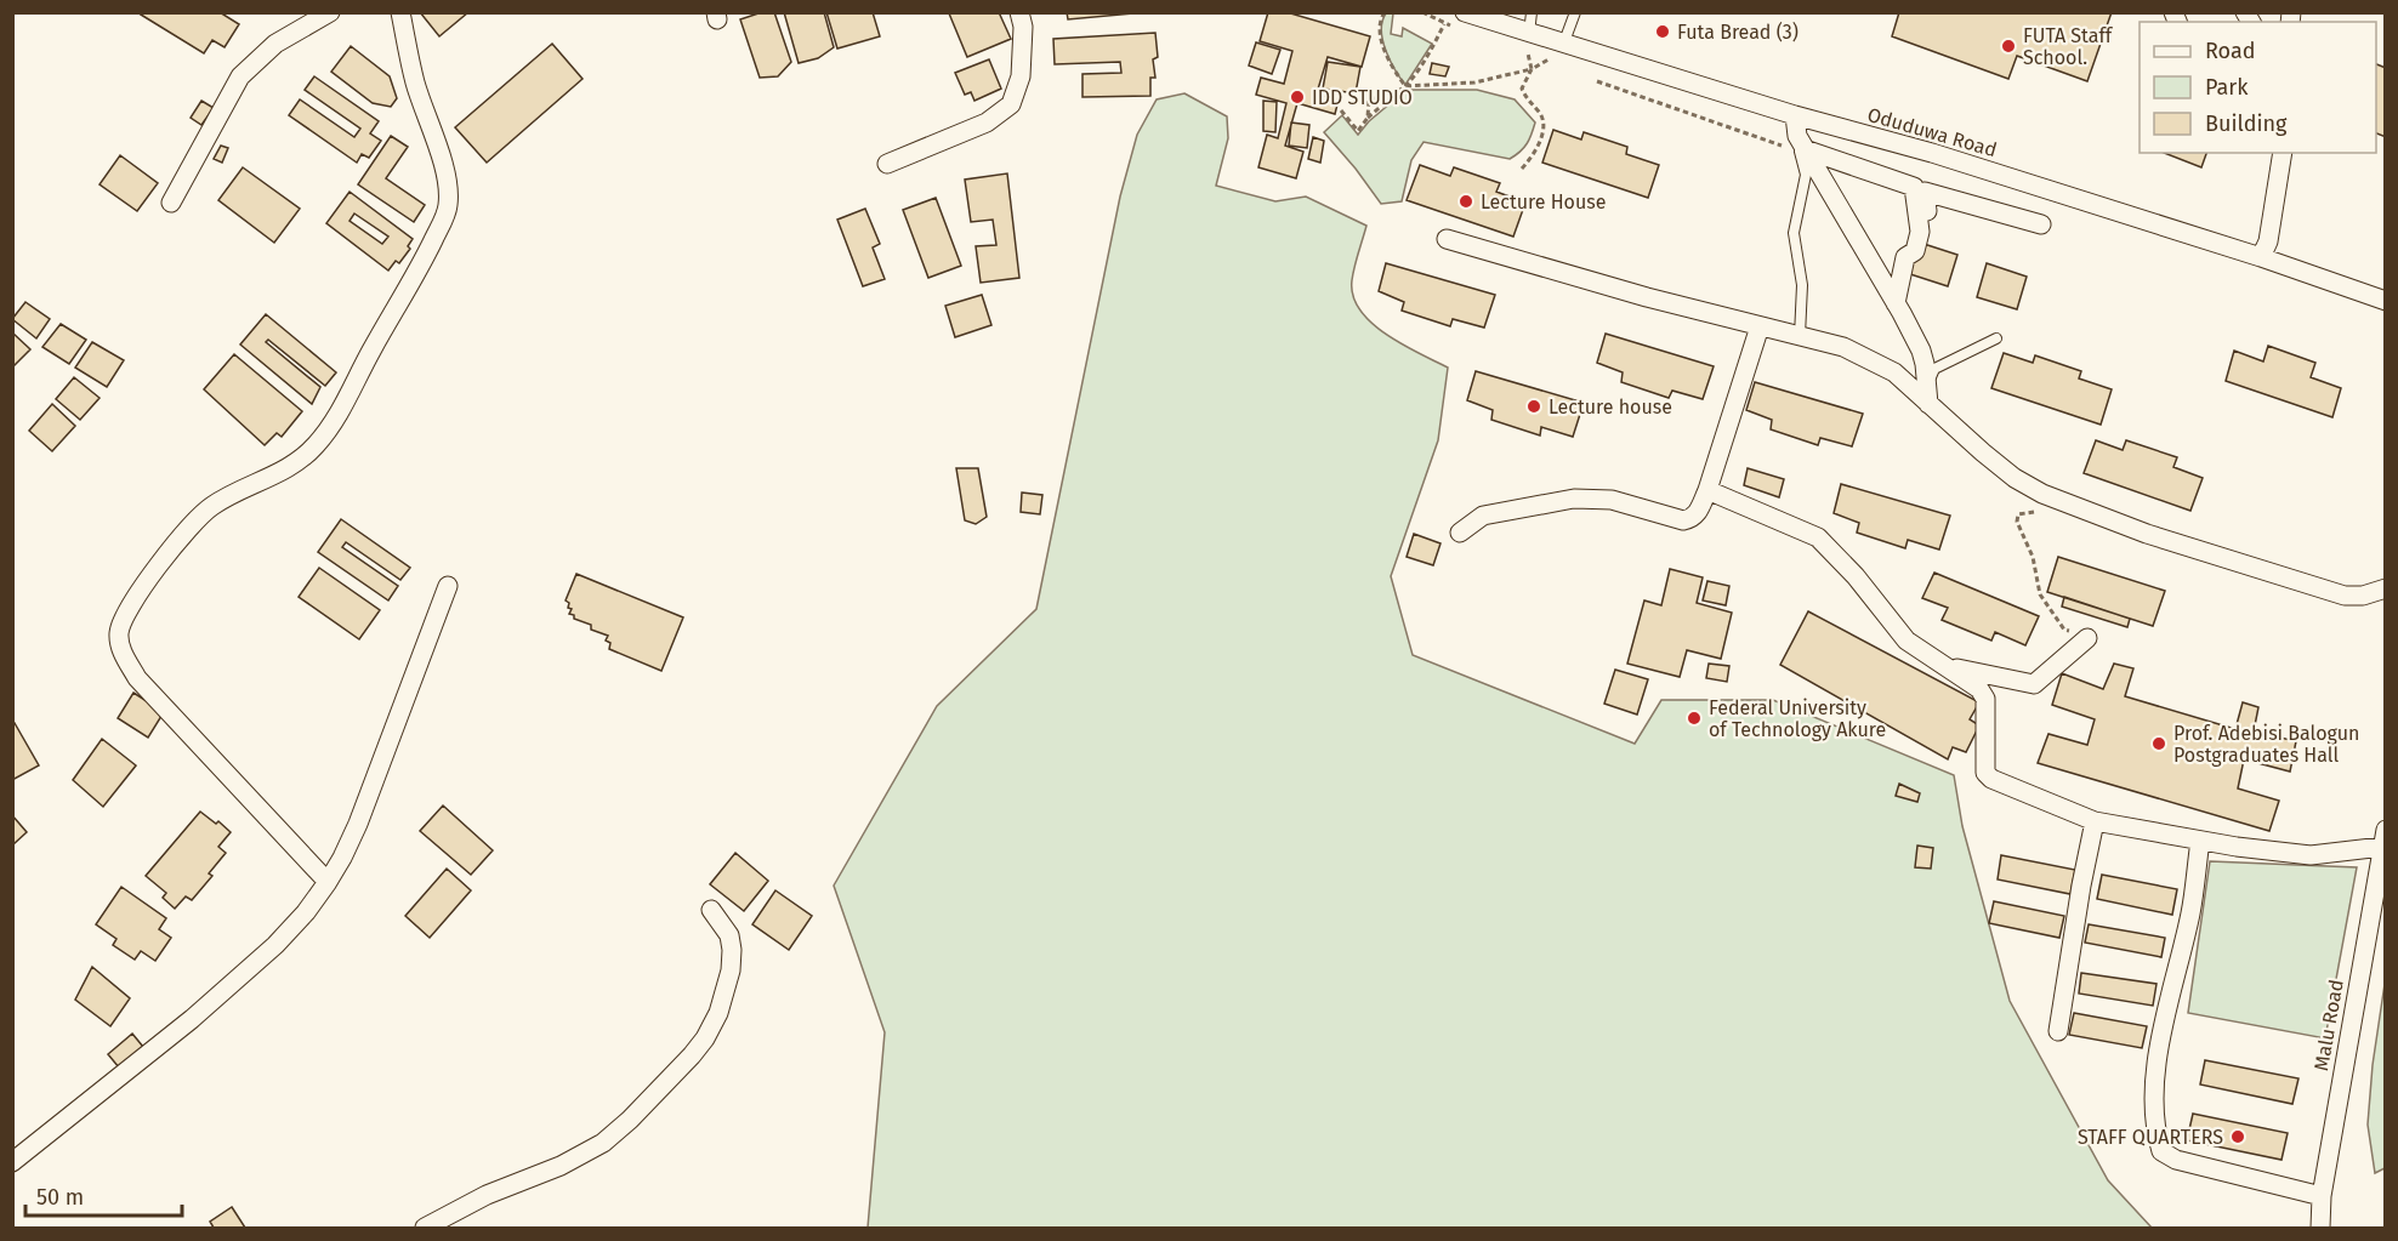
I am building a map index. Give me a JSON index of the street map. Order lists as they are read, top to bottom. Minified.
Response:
{"streets":{"street":["Oduduwa Road","Malu Road"]},"places":["Futa Bread (3)","FUTA Staff School.","IDD STUDIO","Lecture House","Lecture house","Federal University of Technology Akure","Prof. Adebisi Balogun Postgraduates Hall","STAFF QUARTERS"],"legend":["Road","Park","Building"],"scale_bar":"50 m"}
